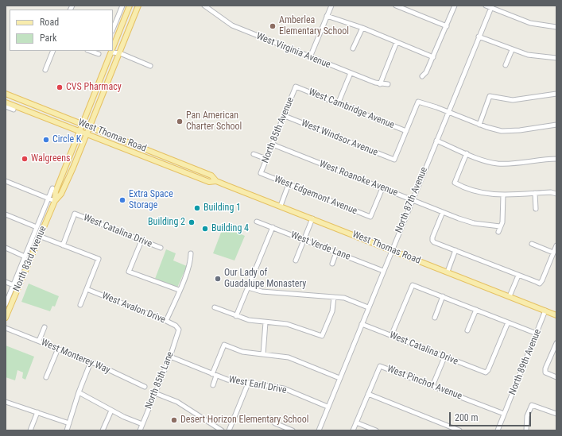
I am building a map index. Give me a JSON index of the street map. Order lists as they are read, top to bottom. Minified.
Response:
{"streets":{"main road":["West Thomas Road","North 83rd Avenue"],"street":["West Virginia Avenue","West Cambridge Avenue","North 85th Avenue","West Windsor Avenue","West Roanoke Avenue","West Edgemont Avenue","North 87th Avenue","West Catalina Drive","West Verde Lane","West Avalon Drive","West Monterey Way","North 89th Avenue","North 85th Lane","West Pinchot Avenue","West Earll Drive"]},"crossings":[["West Cambridge Avenue","North 85th Avenue"],["West Cambridge Avenue","West Windsor Avenue"],["North 85th Avenue","West Windsor Avenue"],["North 85th Avenue","West Roanoke Avenue"],["North 85th Avenue","West Edgemont Avenue"],["West Thomas Road","North 87th Avenue"],["West Thomas Road","North 83rd Avenue"],["West Thomas Road","North 89th Avenue"],["West Roanoke Avenue","West Edgemont Avenue"],["West Roanoke Avenue","North 87th Avenue"],["North 87th Avenue","West Catalina Drive"],["North 87th Avenue","West Verde Lane"],["North 87th Avenue","West Earll Drive"],["West Avalon Drive","North 85th Lane"],["North 89th Avenue","West Pinchot Avenue"],["North 85th Lane","West Earll Drive"]],"places":["Amberlea Elementary School","CVS Pharmacy","Pan American Charter School","Circle K","Walgreens","Extra Space Storage","Building 1","Building 2","Building 4","Our Lady of Guadalupe Monastery","Desert Horizon Elementary School"],"legend":["Road","Park"],"scale_bar":"200 m"}
